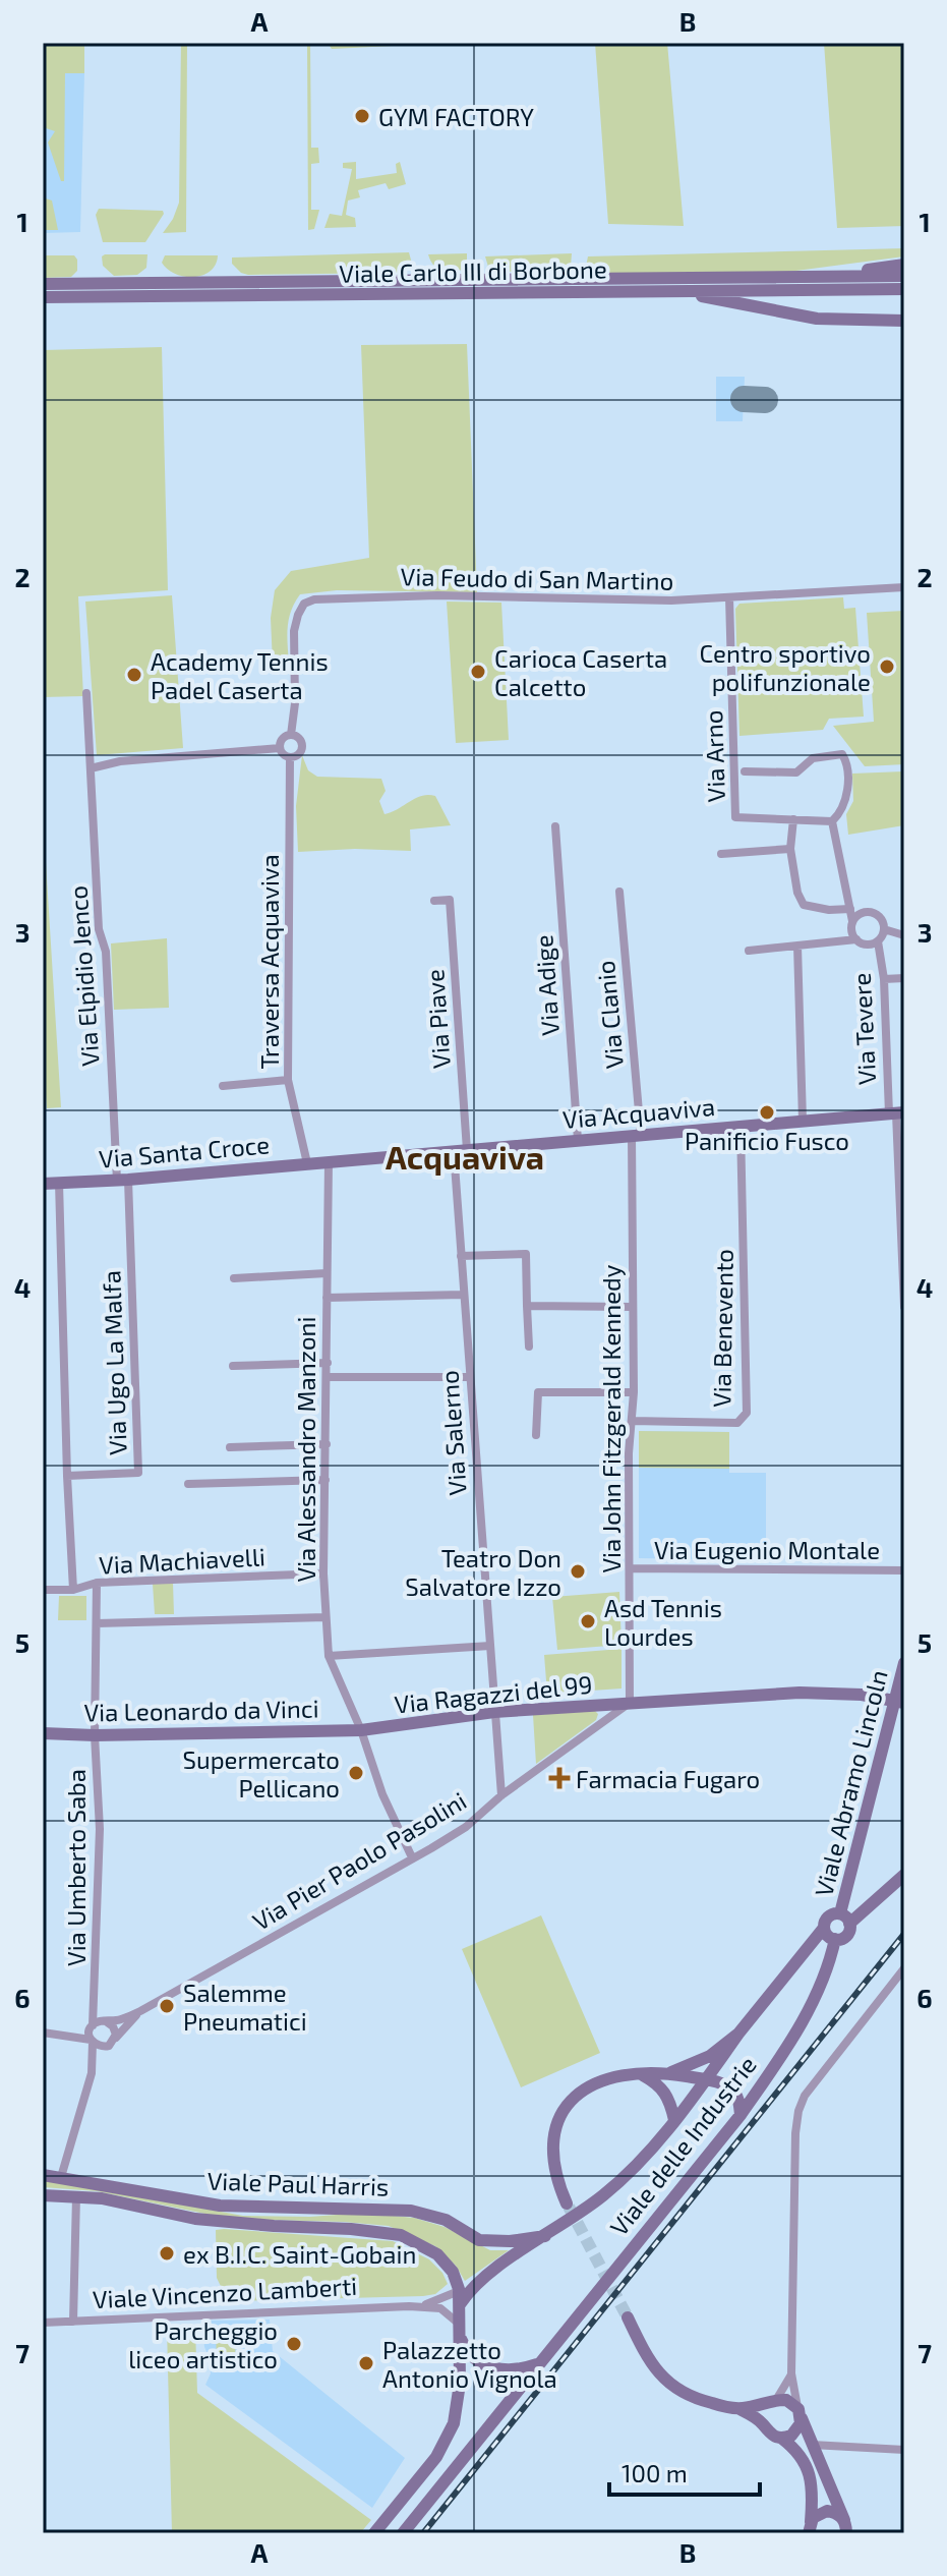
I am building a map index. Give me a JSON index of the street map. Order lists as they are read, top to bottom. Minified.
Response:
{"streets":{"street":["Viale Carlo III di Borbone","Via Feudo di San Martino","Via Arno","Traversa Acquaviva","Via Elpidio Jenco","Via Adige","Via Clanio","Via Piave","Via Tevere","Via Acquaviva","Via Santa Croce","Via Benevento","Via Ugo La Malfa","Via John Fitzgerald Kennedy","Via Salerno","Via Alessandro Manzoni","Via Eugenio Montale","Via Machiavelli","Via Ragazzi del 99","Via Leonardo da Vinci","Viale Abramo Lincoln","Via Pier Paolo Pasolini","Via Umberto Saba","Viale delle Industrie","Viale Paul Harris","Viale Vincenzo Lamberti"]},"crossings":[["Via Feudo di San Martino","Via Arno"],["Via Feudo di San Martino","Traversa Acquaviva"],["Traversa Acquaviva","Via Santa Croce"],["Via Elpidio Jenco","Via Santa Croce"],["Via Elpidio Jenco","Via Ugo La Malfa"],["Via Adige","Via Acquaviva"],["Via Clanio","Via Acquaviva"],["Via Clanio","Via John Fitzgerald Kennedy"],["Via Piave","Via Acquaviva"],["Via Piave","Via Salerno"],["Via Tevere","Via Acquaviva"],["Via Acquaviva","Via Santa Croce"],["Via Acquaviva","Via Benevento"],["Via Acquaviva","Via John Fitzgerald Kennedy"],["Via Acquaviva","Via Salerno"],["Via Acquaviva","Via Alessandro Manzoni"],["Via Santa Croce","Via Ugo La Malfa"],["Via Santa Croce","Via Alessandro Manzoni"],["Via Benevento","Via John Fitzgerald Kennedy"],["Via John Fitzgerald Kennedy","Via Eugenio Montale"],["Via John Fitzgerald Kennedy","Via Ragazzi del 99"],["Via John Fitzgerald Kennedy","Via Pier Paolo Pasolini"],["Via Salerno","Via Ragazzi del 99"],["Via Salerno","Via Pier Paolo Pasolini"],["Via Alessandro Manzoni","Via Machiavelli"],["Via Alessandro Manzoni","Via Ragazzi del 99"],["Via Alessandro Manzoni","Via Leonardo da Vinci"],["Via Alessandro Manzoni","Via Pier Paolo Pasolini"],["Via Machiavelli","Via Umberto Saba"],["Via Ragazzi del 99","Via Leonardo da Vinci"],["Via Ragazzi del 99","Viale Abramo Lincoln"],["Via Ragazzi del 99","Via Pier Paolo Pasolini"],["Via Leonardo da Vinci","Via Umberto Saba"],["Viale Abramo Lincoln","Viale delle Industrie"],["Viale Abramo Lincoln","Viale Vincenzo Lamberti"],["Via Pier Paolo Pasolini","Via Umberto Saba"],["Via Pier Paolo Pasolini","Viale Paul Harris"],["Viale Paul Harris","Viale Vincenzo Lamberti"]],"districts":["Acquaviva"],"places":{"other":["GYM FACTORY","Centro sportivo polifunzionale","Carioca Caserta Calcetto","Academy Tennis Padel Caserta","Panificio Fusco","Teatro Don Salvatore Izzo","Asd Tennis Lourdes","Supermercato Pellicano","Salemme Pneumatici","ex B.I.C. Saint-Gobain","Parcheggio liceo artistico","Palazzetto Antonio Vignola"],"health":["Farmacia Fugaro"]},"scale_bar":"100 m","grid":{"columns":["A","B"],"rows":["1","2","3","4","5","6","7"]}}
